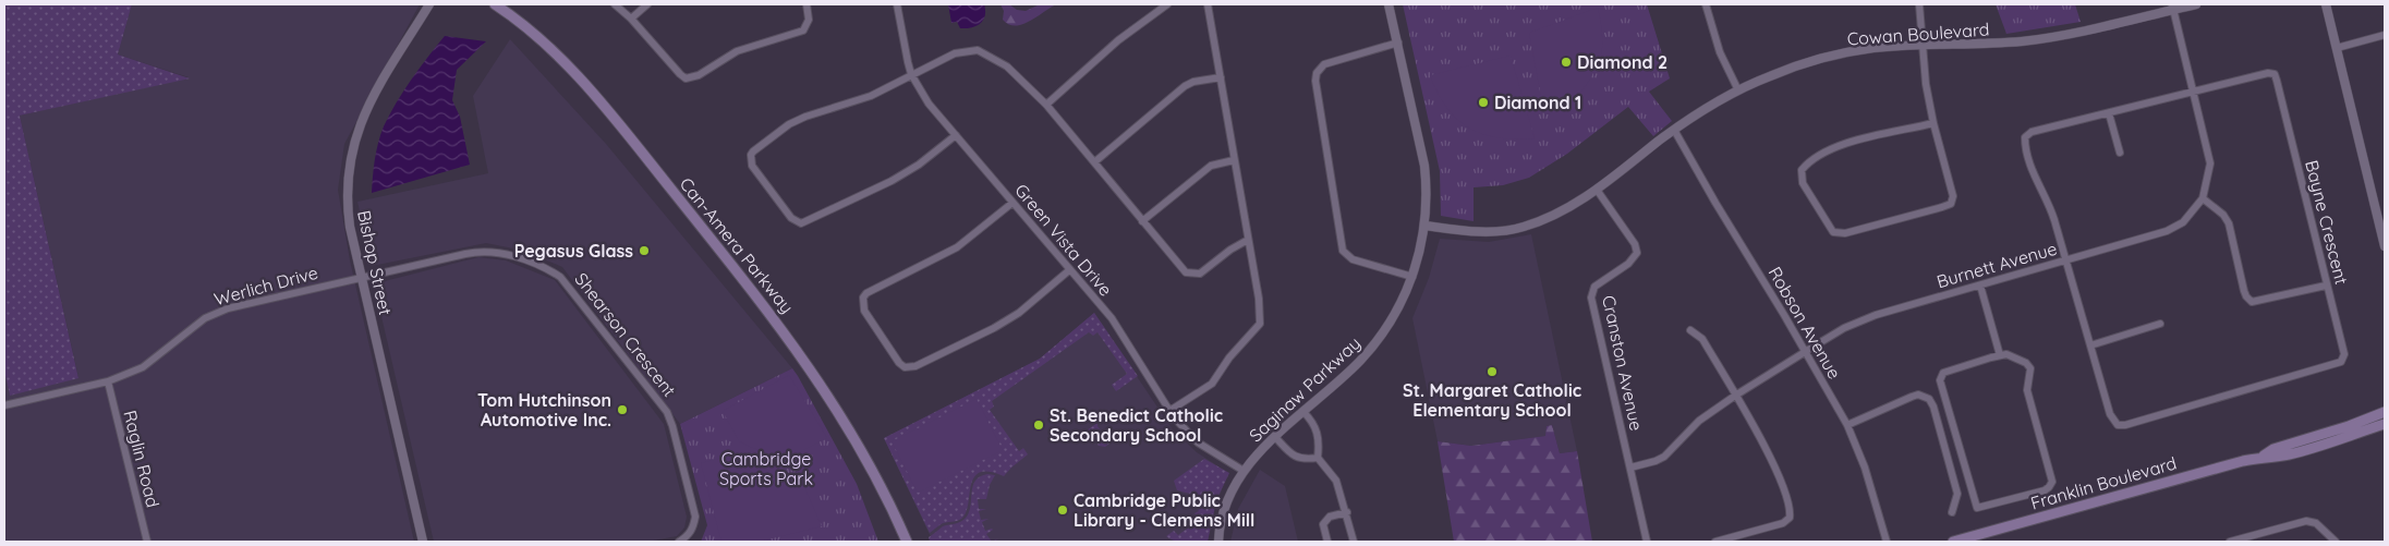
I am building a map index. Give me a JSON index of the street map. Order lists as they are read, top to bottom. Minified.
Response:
{"streets":{"main road":["Can-Amera Parkway","Franklin Boulevard"],"street":["Cowan Boulevard","Bayne Crescent","Green Vista Drive","Bishop Street","Burnett Avenue","Werlich Drive","Robson Avenue","Shearson Crescent","Cranston Avenue","Saginaw Parkway","Raglin Road"]},"crossings":[["Cowan Boulevard","Burnett Avenue"],["Cowan Boulevard","Robson Avenue"],["Cowan Boulevard","Cranston Avenue"],["Cowan Boulevard","Saginaw Parkway"],["Bayne Crescent","Burnett Avenue"],["Green Vista Drive","Saginaw Parkway"],["Bishop Street","Werlich Drive"],["Bishop Street","Shearson Crescent"],["Burnett Avenue","Robson Avenue"],["Burnett Avenue","Cranston Avenue"],["Werlich Drive","Shearson Crescent"],["Werlich Drive","Raglin Road"]],"parks":["Cambridge Sports Park"],"places":["Diamond 2","Diamond 1","Pegasus Glass","St. Margaret Catholic Elementary School","Tom Hutchinson Automotive Inc.","St. Benedict Catholic Secondary School","Cambridge Public Library - Clemens Mill"]}
